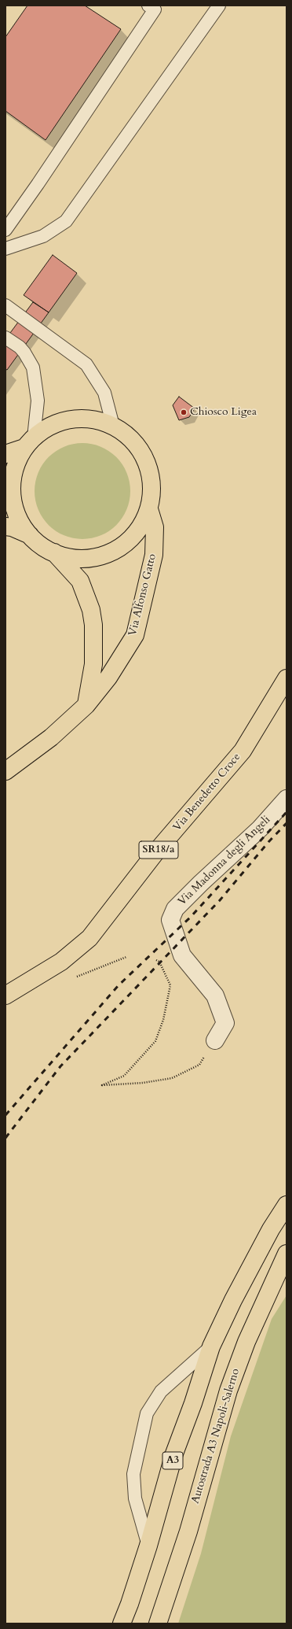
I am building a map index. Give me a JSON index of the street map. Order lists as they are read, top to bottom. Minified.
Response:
{"streets":{"main road":["Via Alfonso Gatto","Via Benedetto Croce","SR18/a","Autostrada A3 Napoli-Salerno","A3"],"street":["Via Madonna degli Angeli"]},"places":["Chiosco Ligea"]}
